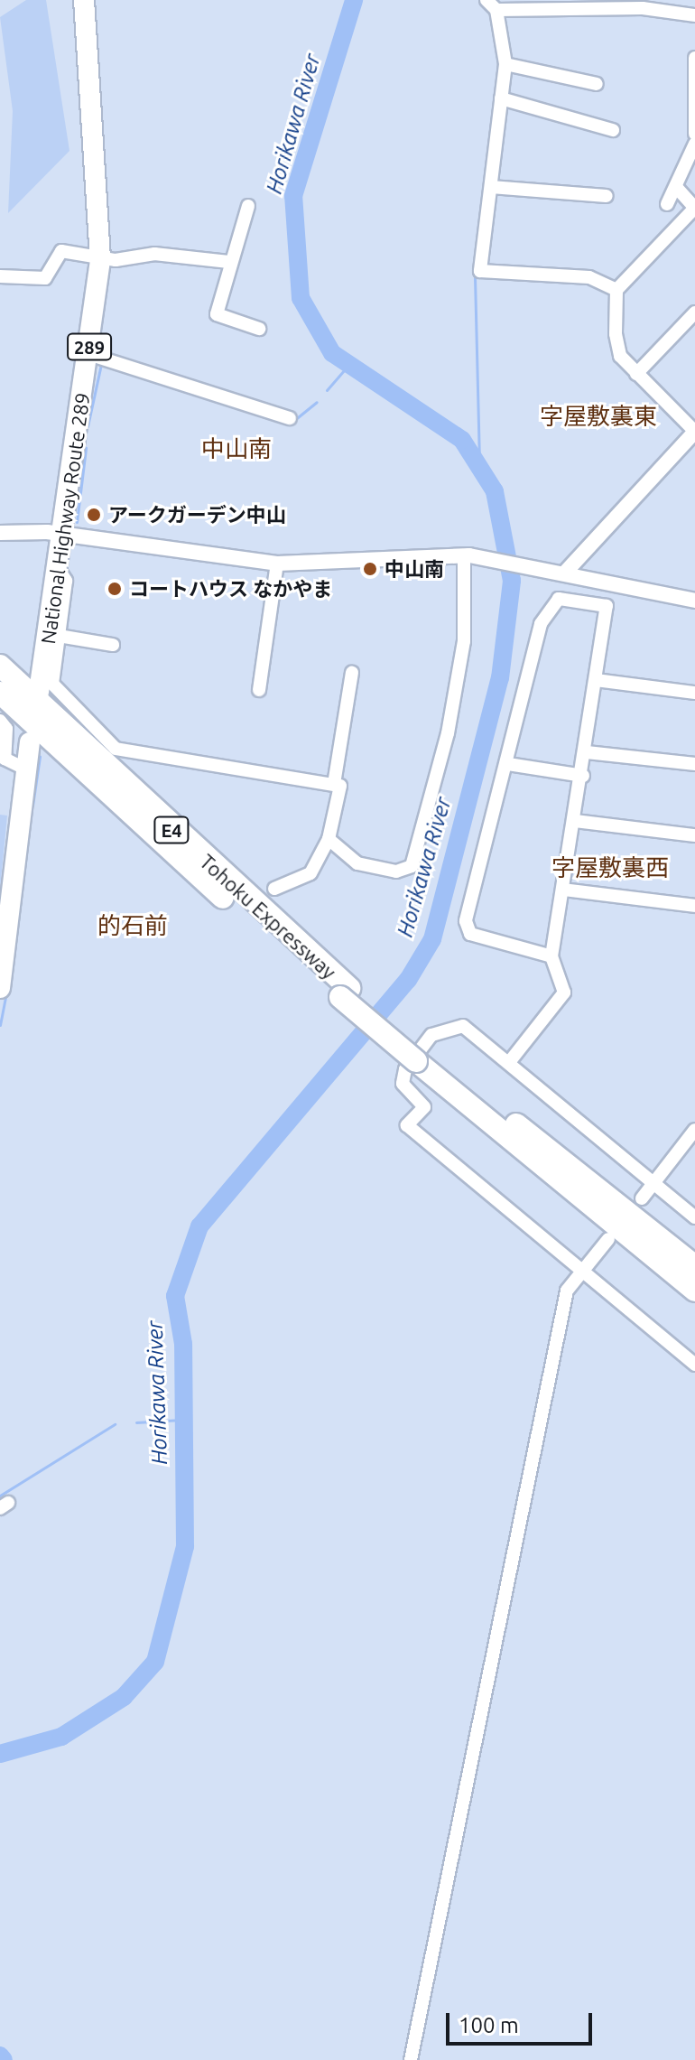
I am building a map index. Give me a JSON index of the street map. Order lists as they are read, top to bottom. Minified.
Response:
{"streets":{"highway":["289","National Highway Route 289","E4","Tohoku Expressway"]},"crossings":[["E4","Tohoku Expressway"]],"districts":["字屋敷裏東","中山南","字屋敷裏西","的石前"],"water":["Horikawa River"],"places":["アークガーデン中山","中山南","コートハウス なかやま"],"scale_bar":"100 m"}
